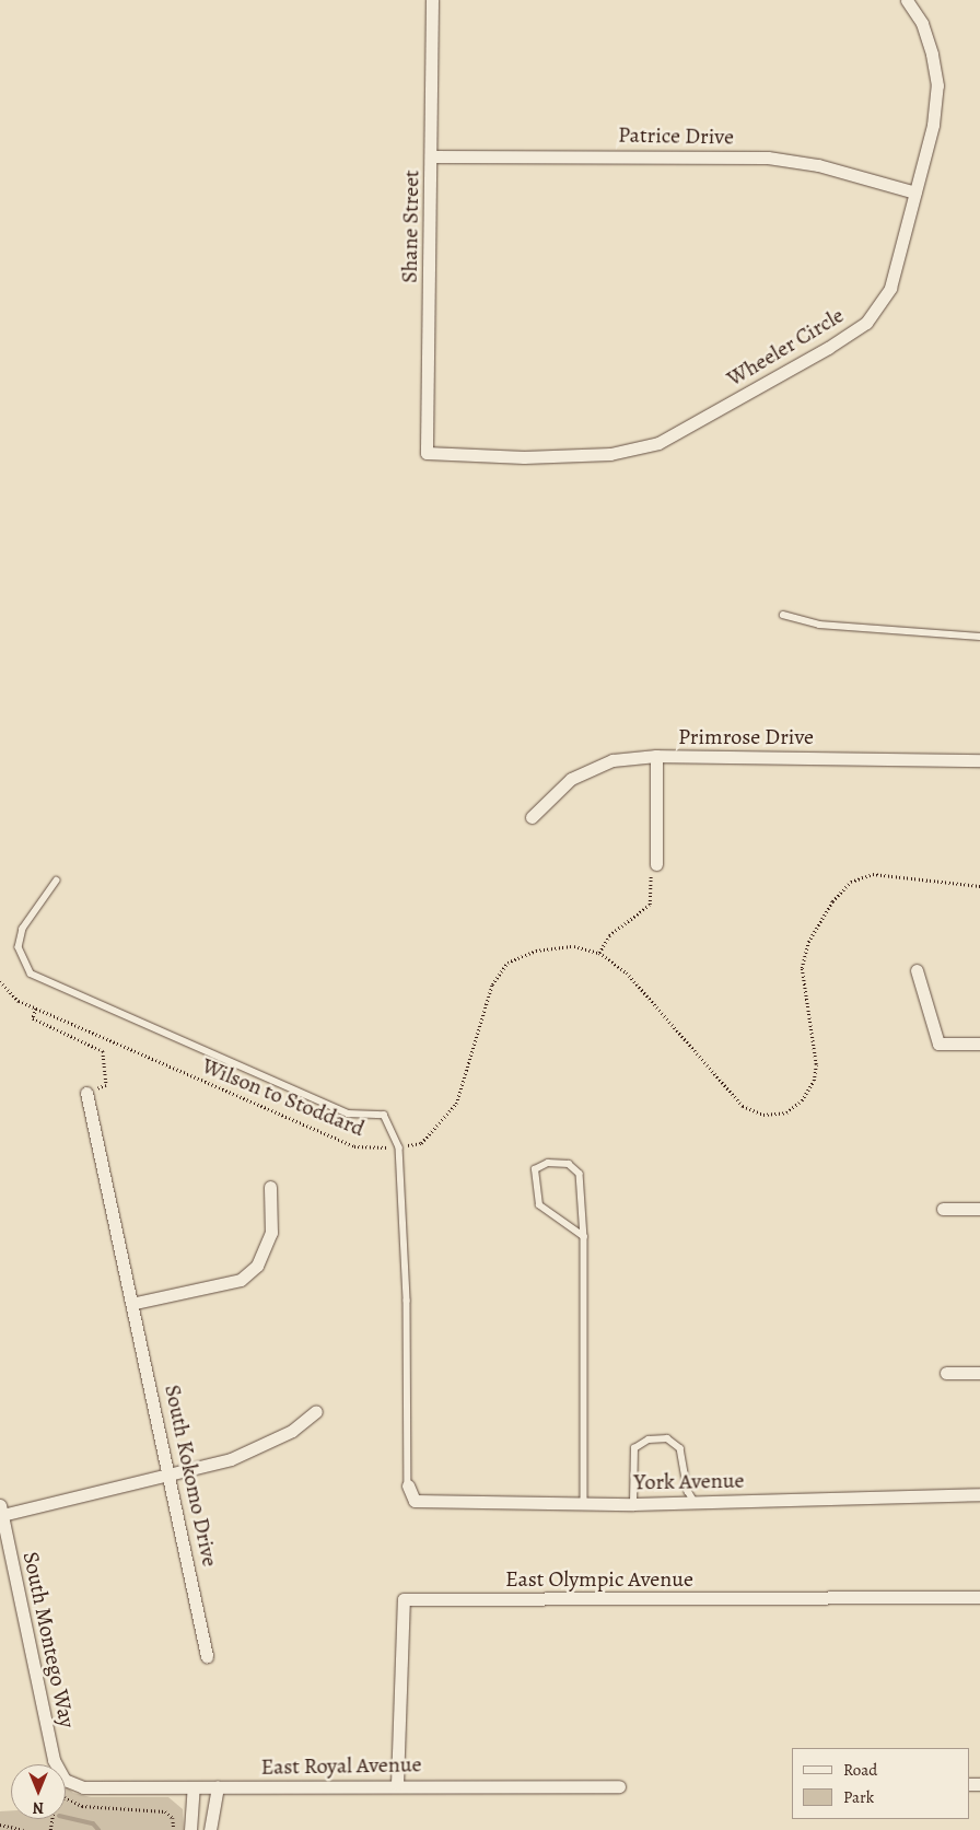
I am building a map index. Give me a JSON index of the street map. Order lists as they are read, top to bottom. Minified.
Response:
{"streets":{"street":["Patrice Drive","Shane Street","Wheeler Circle","Primrose Drive","South Kokomo Drive","York Avenue","East Olympic Avenue","South Montego Way","East Royal Avenue"],"path":["Wilson to Stoddard"]},"crossings":[["Patrice Drive","Shane Street"],["Patrice Drive","Wheeler Circle"],["Shane Street","Wheeler Circle"],["East Olympic Avenue","East Royal Avenue"]],"legend":["Road","Park"],"north":"bottom"}
